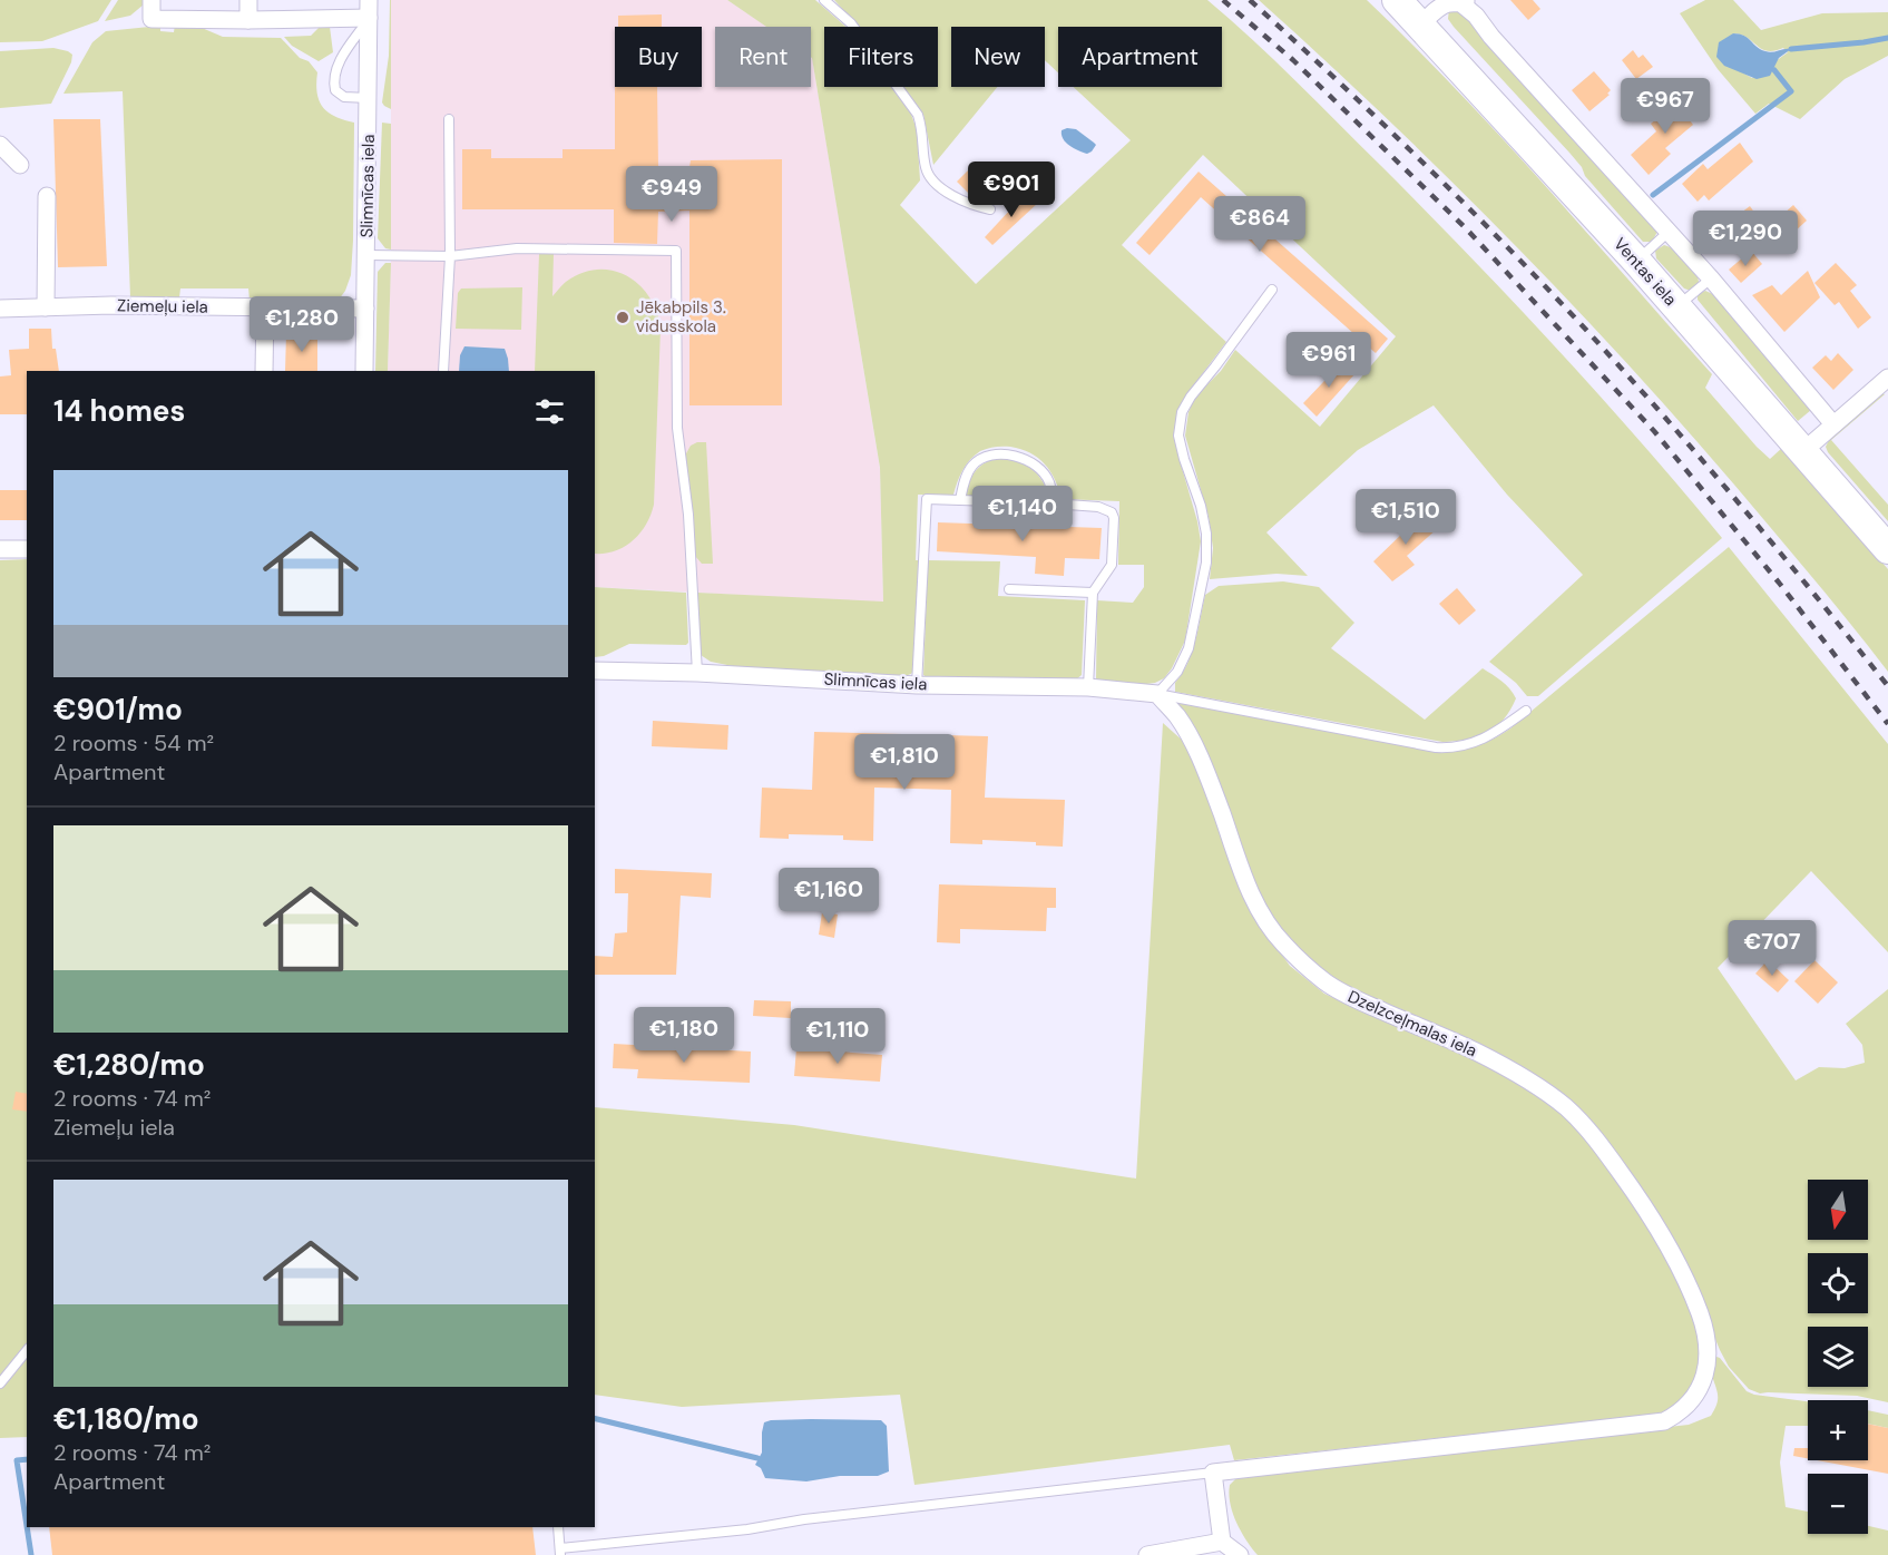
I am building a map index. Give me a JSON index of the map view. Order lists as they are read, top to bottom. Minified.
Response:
{"streets":{"highway":["Ventas iela"],"street":["Slimnīcas iela","Ziemeļu iela","Dzelzceļmalas iela"]},"crossings":[["Slimnīcas iela","Ziemeļu iela"],["Slimnīcas iela","Dzelzceļmalas iela"]],"places":["Jēkabpils 3. vidusskola"],"north":"bottom","page":{"chip":["Buy","Rent","Filters","New","Apartment"],"price":["€967","€901","€949","€864","€1,290","€1,280","€961","€1,140","€1,510","€1,810","€1,160","€707","€1,180","€1,110"],"heading":"14 homes","list":[{"name":"€901/mo","note":"2 rooms · 54 m² · Apartment"},{"name":"€1,280/mo","note":"2 rooms · 74 m² · Ziemeļu iela"},{"name":"€1,180/mo","note":"2 rooms · 74 m² · Apartment"}],"map_buttons":["+","−"]}}
